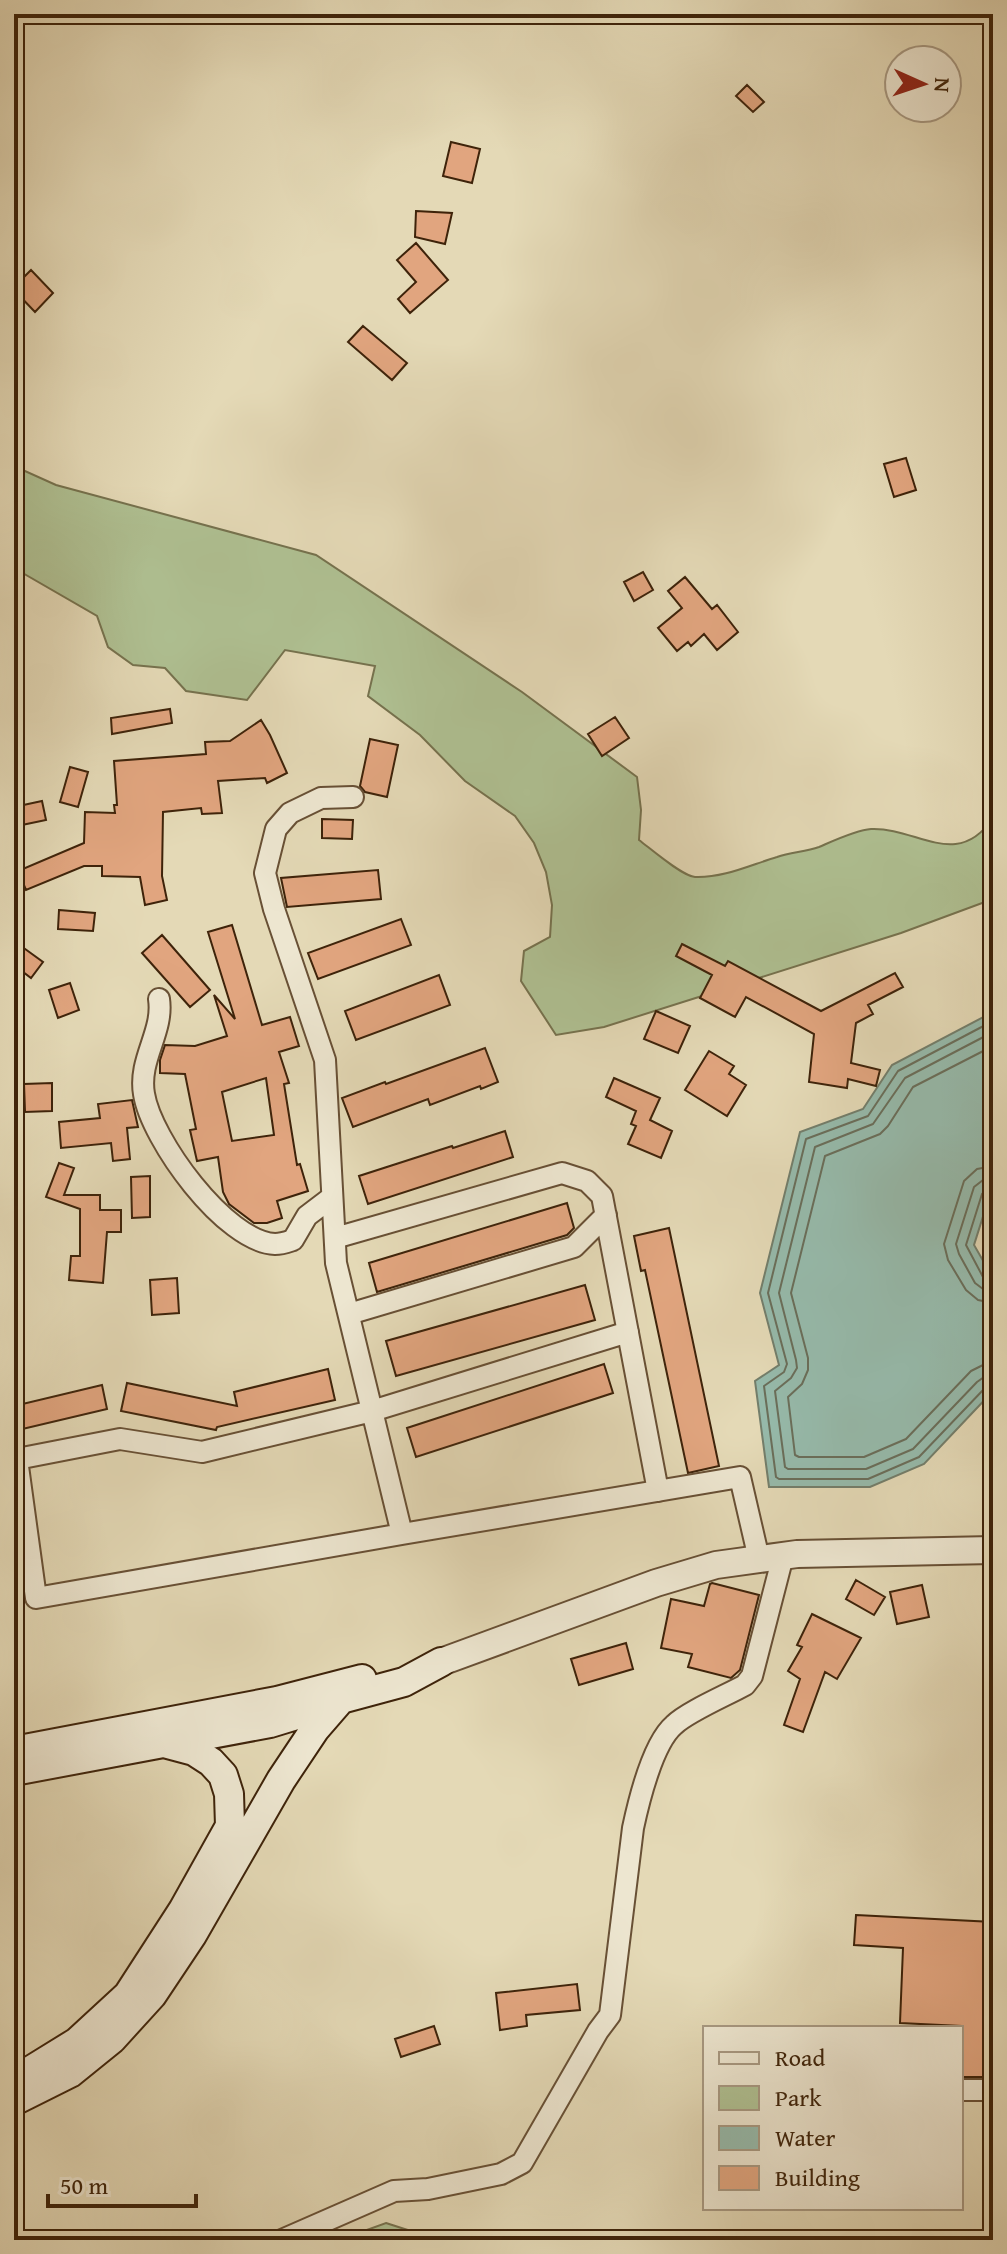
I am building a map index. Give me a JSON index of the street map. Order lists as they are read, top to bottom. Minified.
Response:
{"legend":["Road","Park","Water","Building"],"scale_bar":"50 m","north":"right"}
